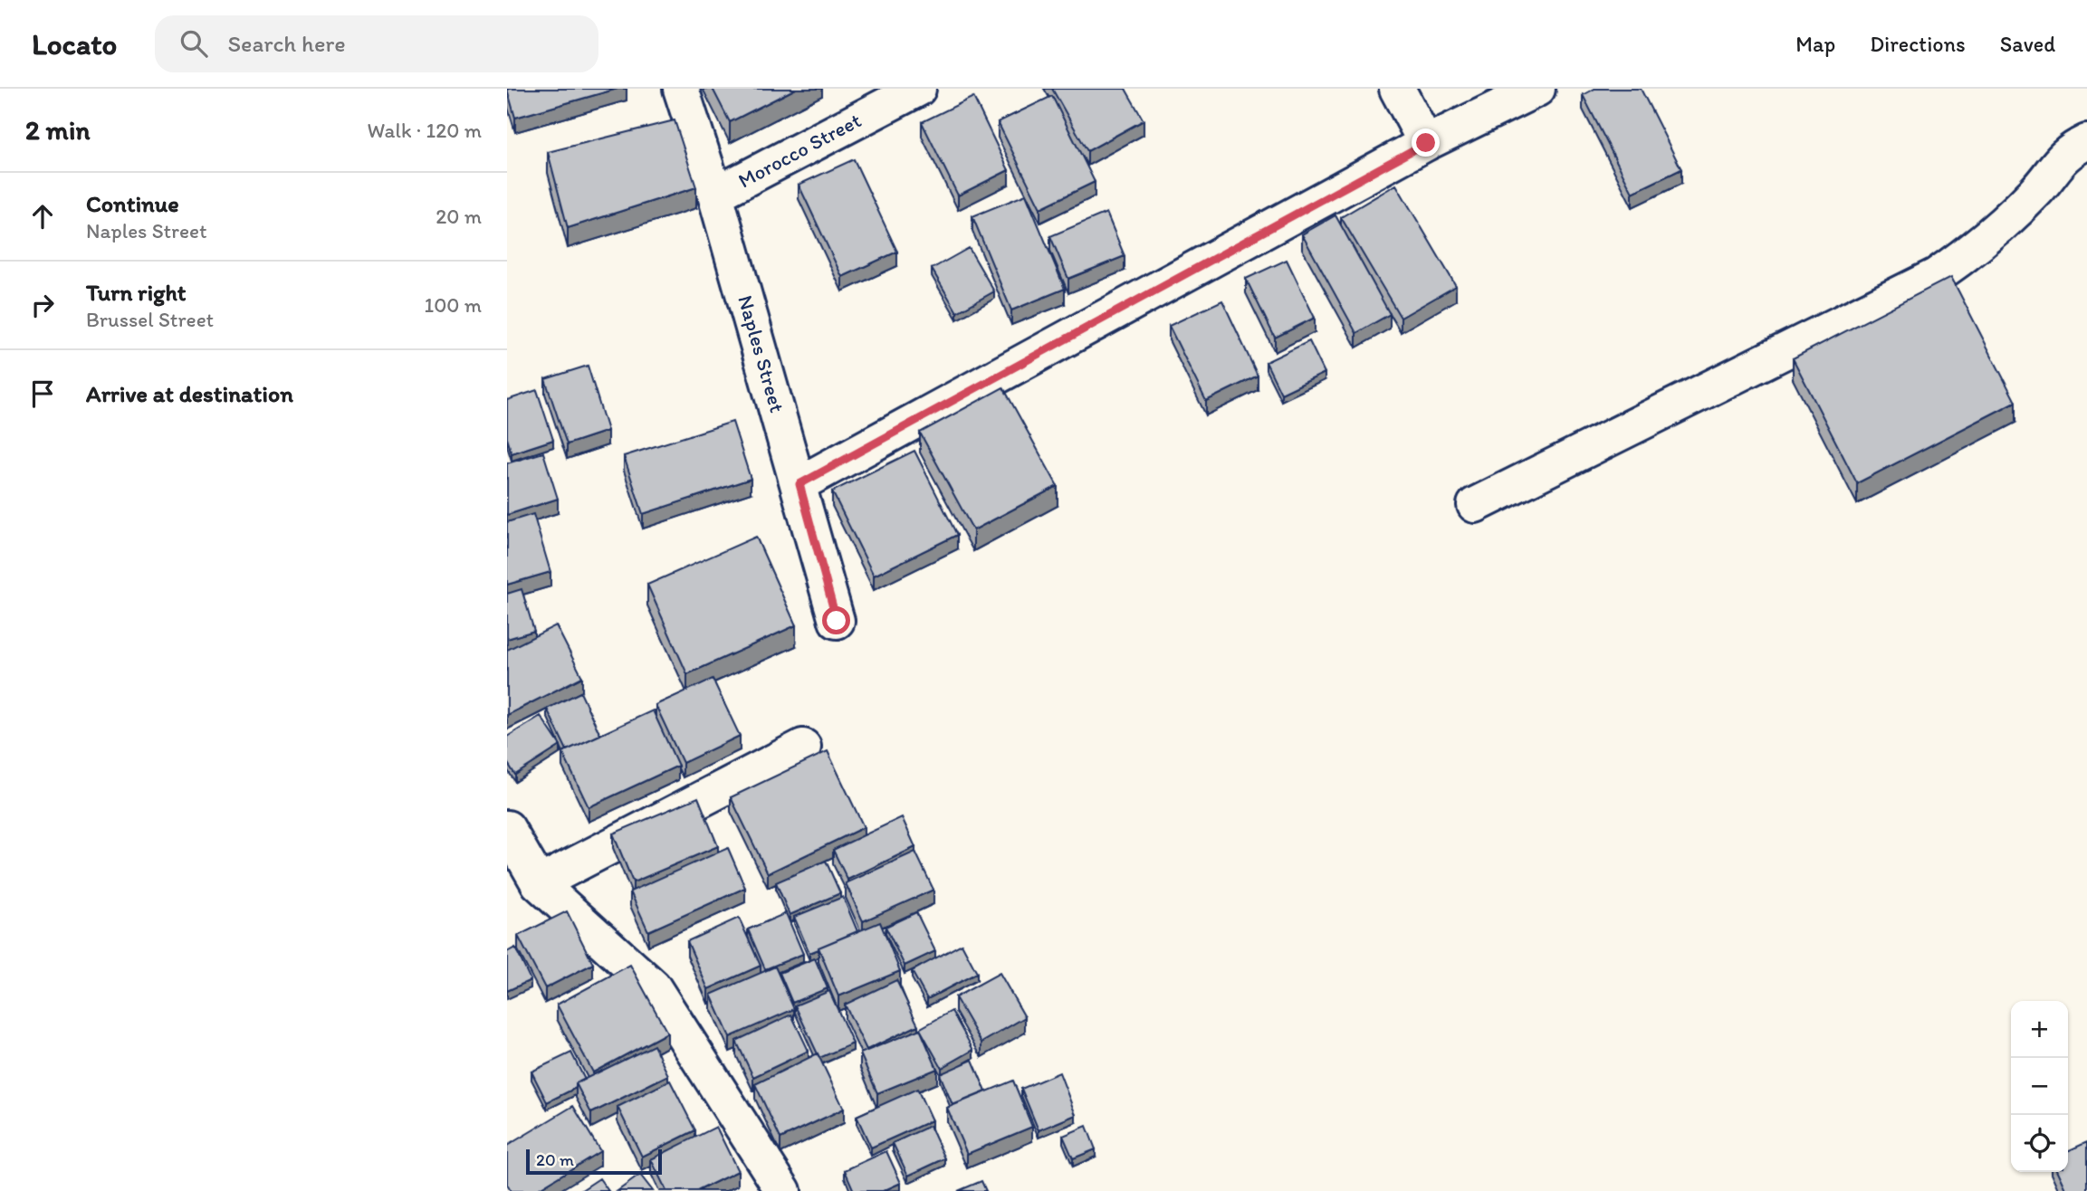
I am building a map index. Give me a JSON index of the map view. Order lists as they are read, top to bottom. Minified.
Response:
{"streets":{"street":["Morocco Street","Naples Street"]},"crossings":[["Morocco Street","Naples Street"]],"scale_bar":"20 m","page":{"header":"Locato","search":"Search here","nav":["Map","Directions","Saved"],"heading":["2 min","Walk · 120 m"],"list":[["Continue","Naples Street","20 m"],["Turn right","Brussel Street","100 m"],"Arrive at destination"],"map_buttons":["+","−"],"scale":"20 m"}}
